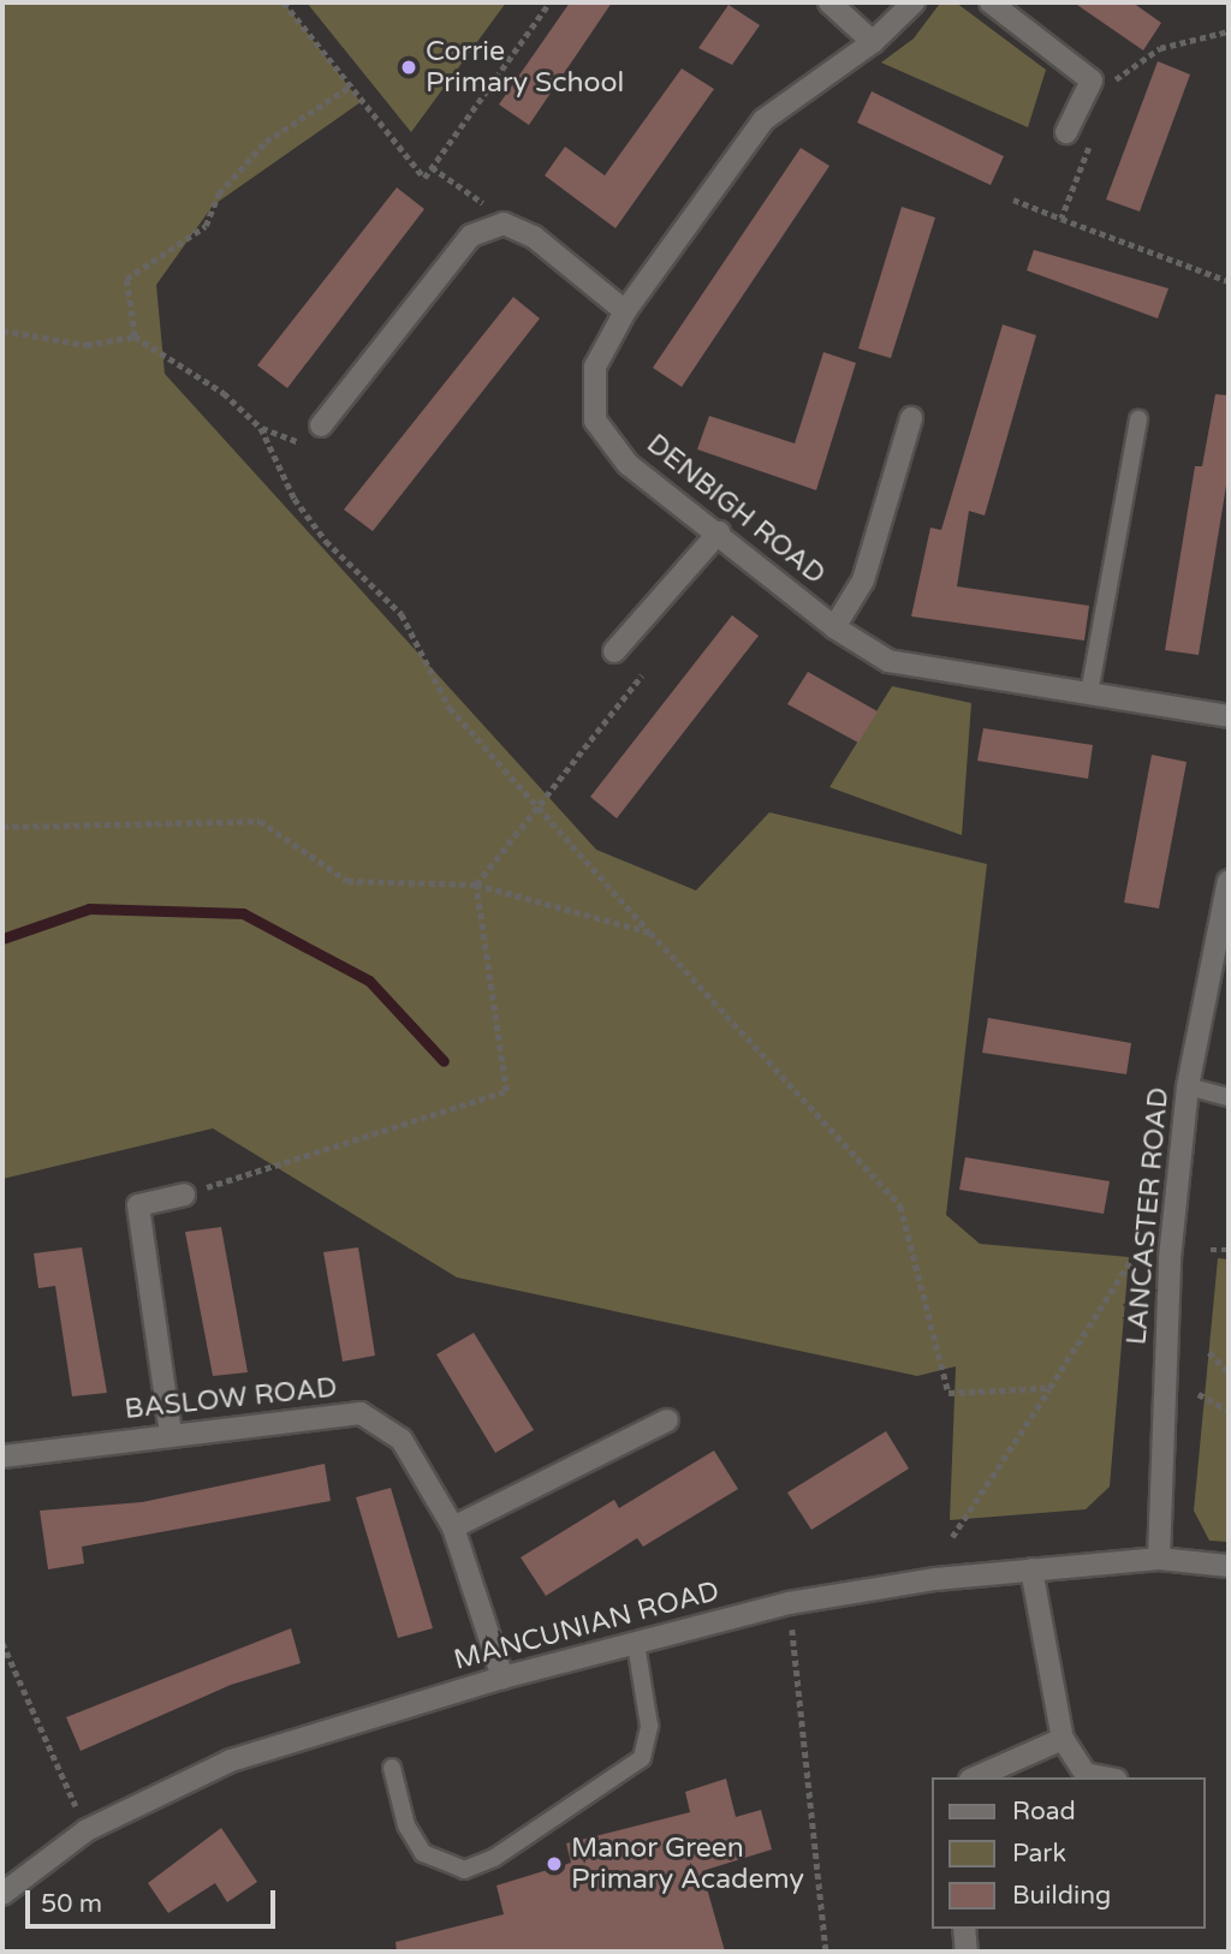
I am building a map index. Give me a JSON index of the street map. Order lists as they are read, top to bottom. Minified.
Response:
{"streets":{"street":["DENBIGH ROAD","LANCASTER ROAD","BASLOW ROAD","MANCUNIAN ROAD"]},"crossings":[["LANCASTER ROAD","MANCUNIAN ROAD"],["BASLOW ROAD","MANCUNIAN ROAD"]],"places":["Corrie Primary School","Manor Green Primary Academy"],"legend":["Road","Park","Building"],"scale_bar":"50 m"}
